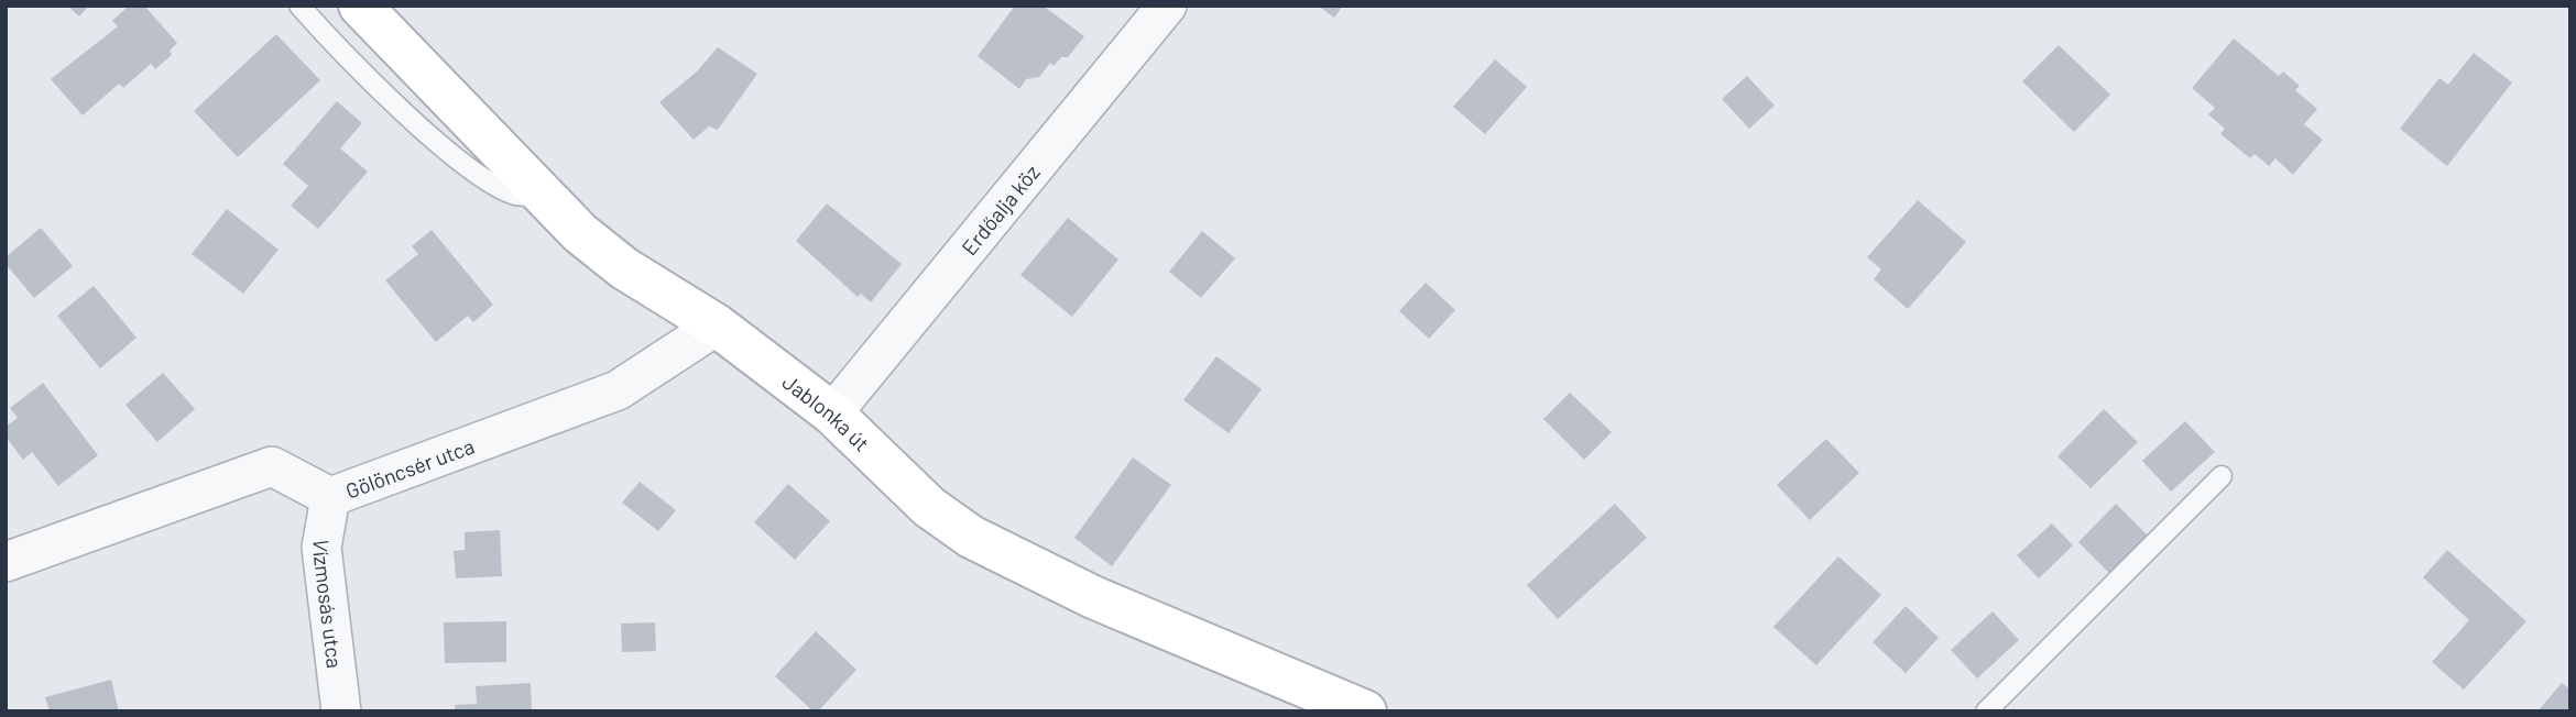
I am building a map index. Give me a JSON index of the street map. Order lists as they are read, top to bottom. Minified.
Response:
{"streets":{"street":["Erdőalja köz","Jablonka út","Gölöncsér utca","Vízmosás utca"]},"crossings":[["Erdőalja köz","Jablonka út"],["Jablonka út","Gölöncsér utca"],["Gölöncsér utca","Vízmosás utca"]]}
